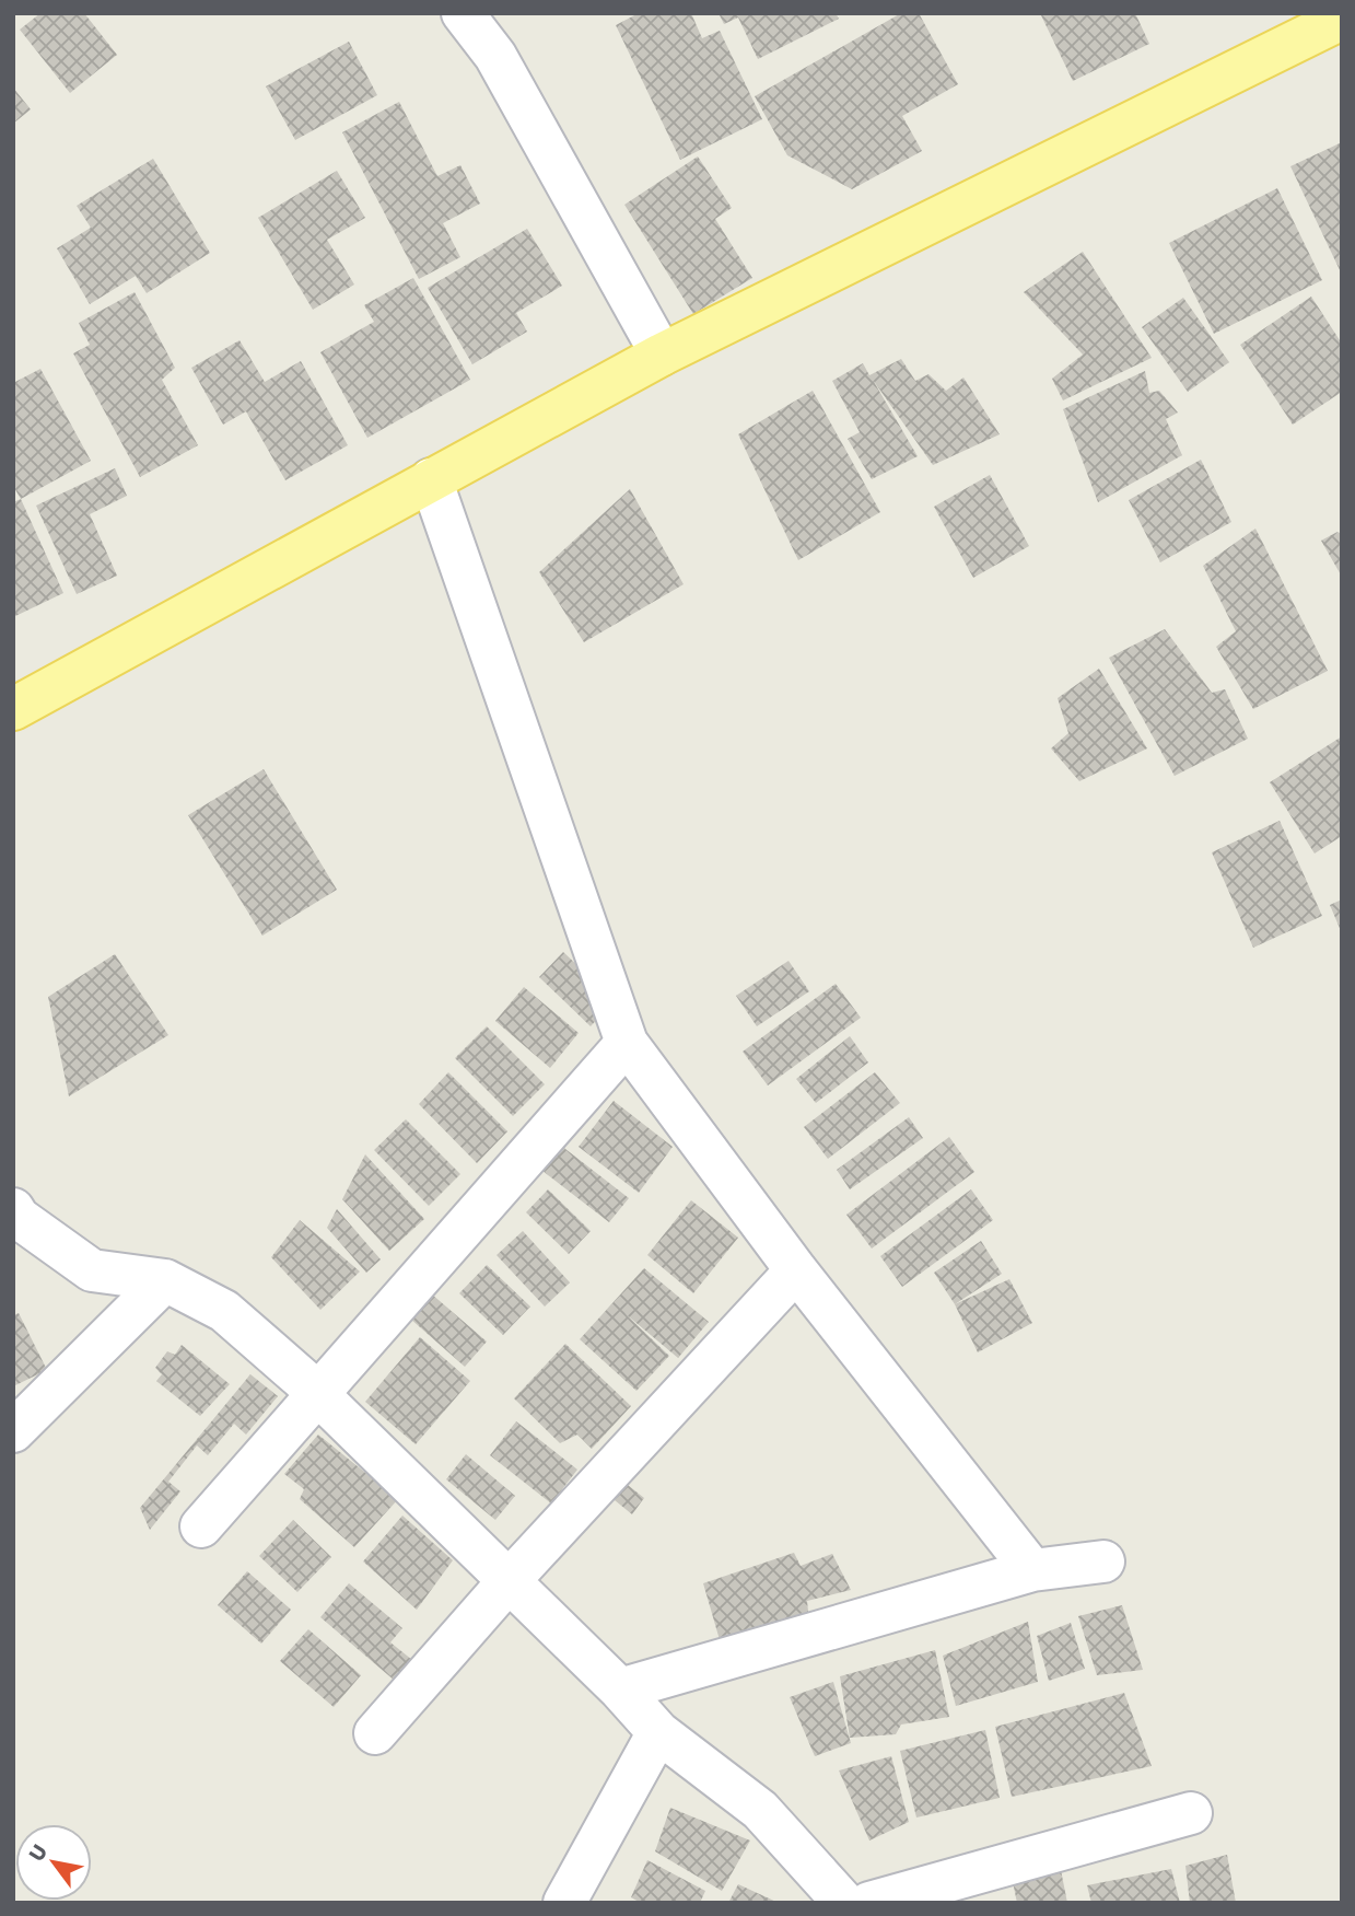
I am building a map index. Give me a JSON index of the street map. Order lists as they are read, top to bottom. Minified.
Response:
{"north":"top left"}
